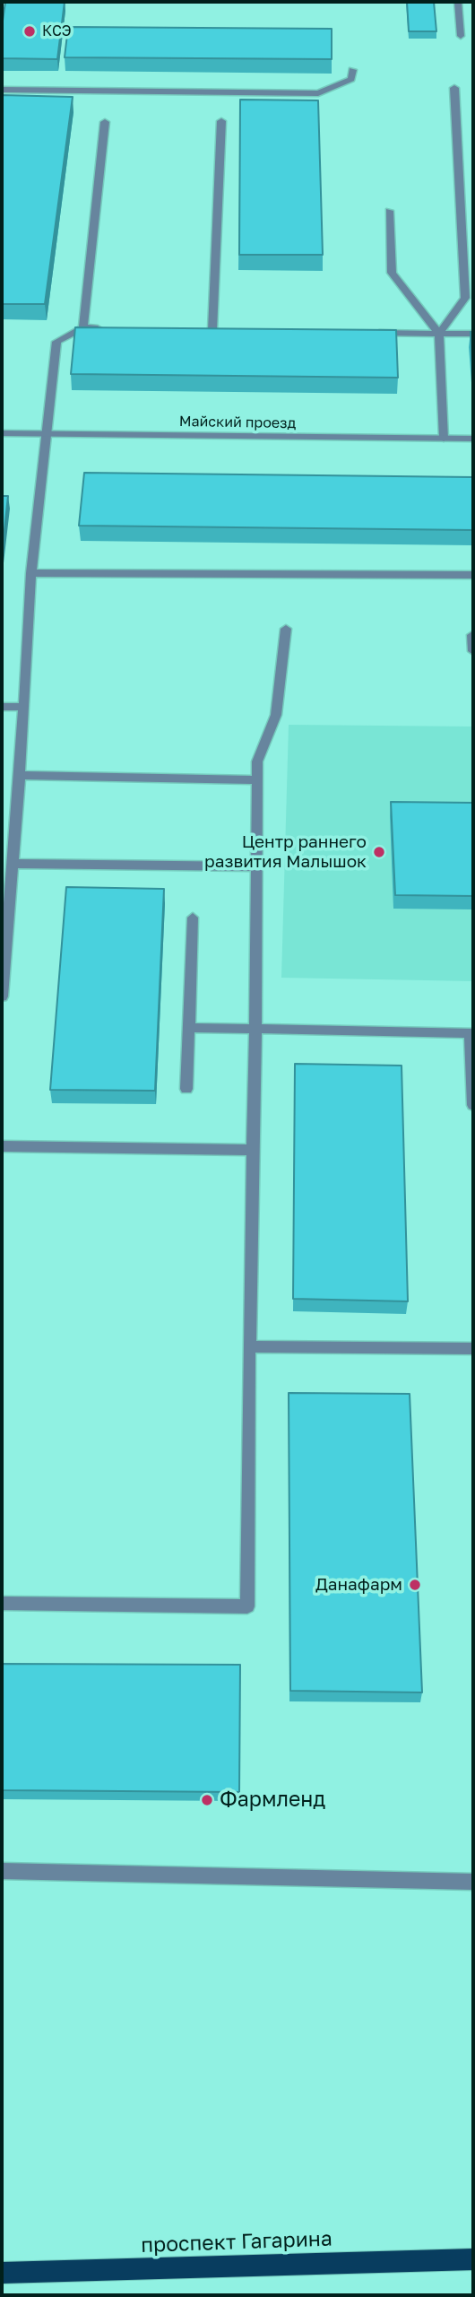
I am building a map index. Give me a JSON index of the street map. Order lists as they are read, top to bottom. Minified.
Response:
{"streets":{"main road":["проспект Гагарина"],"street":["Майский проезд"]},"places":["КСЭ","Центр раннего развития Малышок","Данафарм","Фармленд"]}
